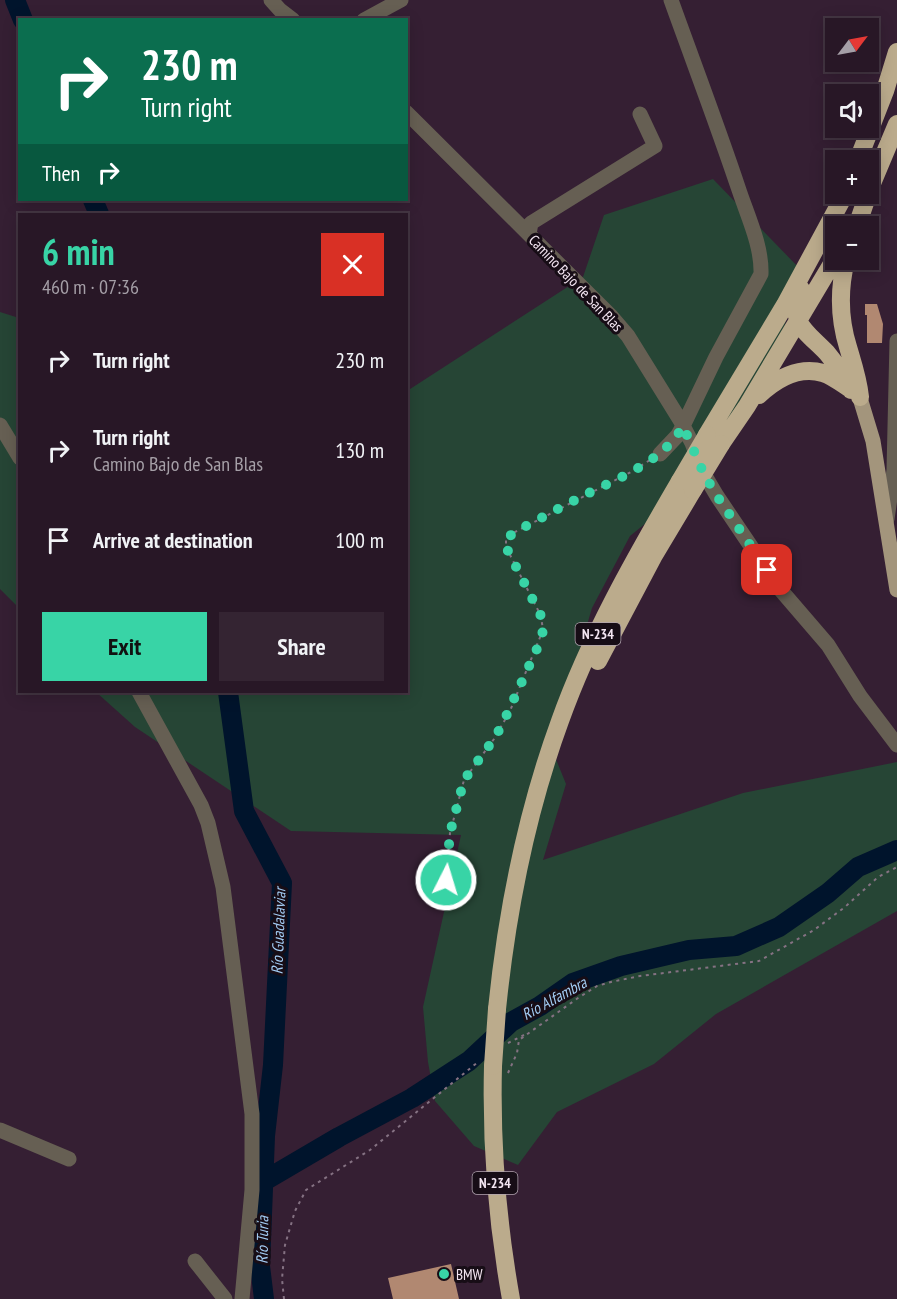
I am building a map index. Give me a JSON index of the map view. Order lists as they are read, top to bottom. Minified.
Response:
{"streets":{"highway":["N-234"],"street":["Camino Bajo de San Blas"]},"water":["Río Guadalaviar","Río Alfambra","Río Turia"],"places":["BMW"],"north":"top right","page":{"map_buttons":["+","−"],"turn":["230 m","Turn right"],"then":"Then","heading":["6 min","460 m · 07:36"],"list":[{"name":"Turn right","value":"230 m"},{"name":"Turn right","note":"Camino Bajo de San Blas","value":"130 m"},{"name":"Arrive at destination","value":"100 m"}],"buttons":["Exit","Share"]}}
